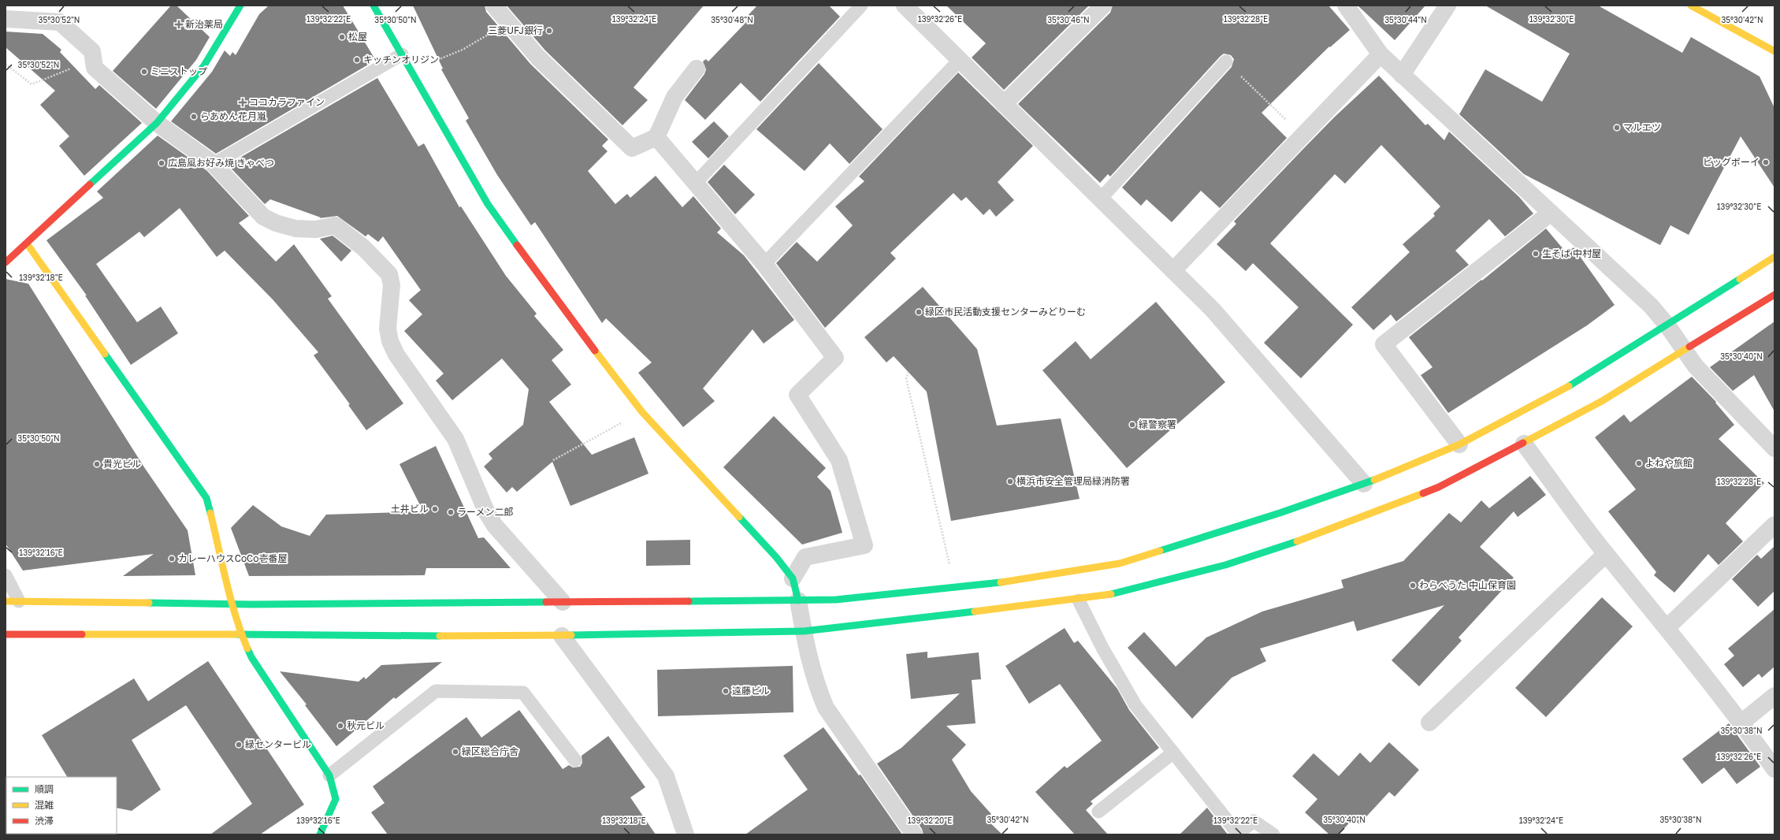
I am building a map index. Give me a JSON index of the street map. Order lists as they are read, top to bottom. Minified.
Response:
{"places":{"health":["新治薬局","ココカラファイン"],"other":["三菱UFJ銀行","松屋","キッチンオリジン","ミニストップ","らあめん花月嵐","マルエツ","ビッグボーイ","広島風お好み焼 きゃべつ","生そば 中村屋","緑区市民活動支援センターみどりーむ","緑警察署","よねや旅館","貴光ビル","横浜市安全管理局緑消防署","土井ビル","ラーメン二郎","カレーハウスCoCo壱番屋","わらべうた 中山保育園","遠藤ビル","秋元ビル","緑センタービル","緑区総合庁舎"]},"legend":["順調","混雑","渋滞"],"coordinates":["139°32'22\"E","139°32'24\"E","139°32'26\"E","139°32'28\"E","139°32'30\"E","35°30'50\"N","35°30'52\"N","35°30'48\"N","35°30'46\"N","35°30'44\"N","35°30'42\"N","139°32'18\"E","35°30'40\"N","139°32'16\"E","35°30'38\"N","139°32'20\"E"]}
